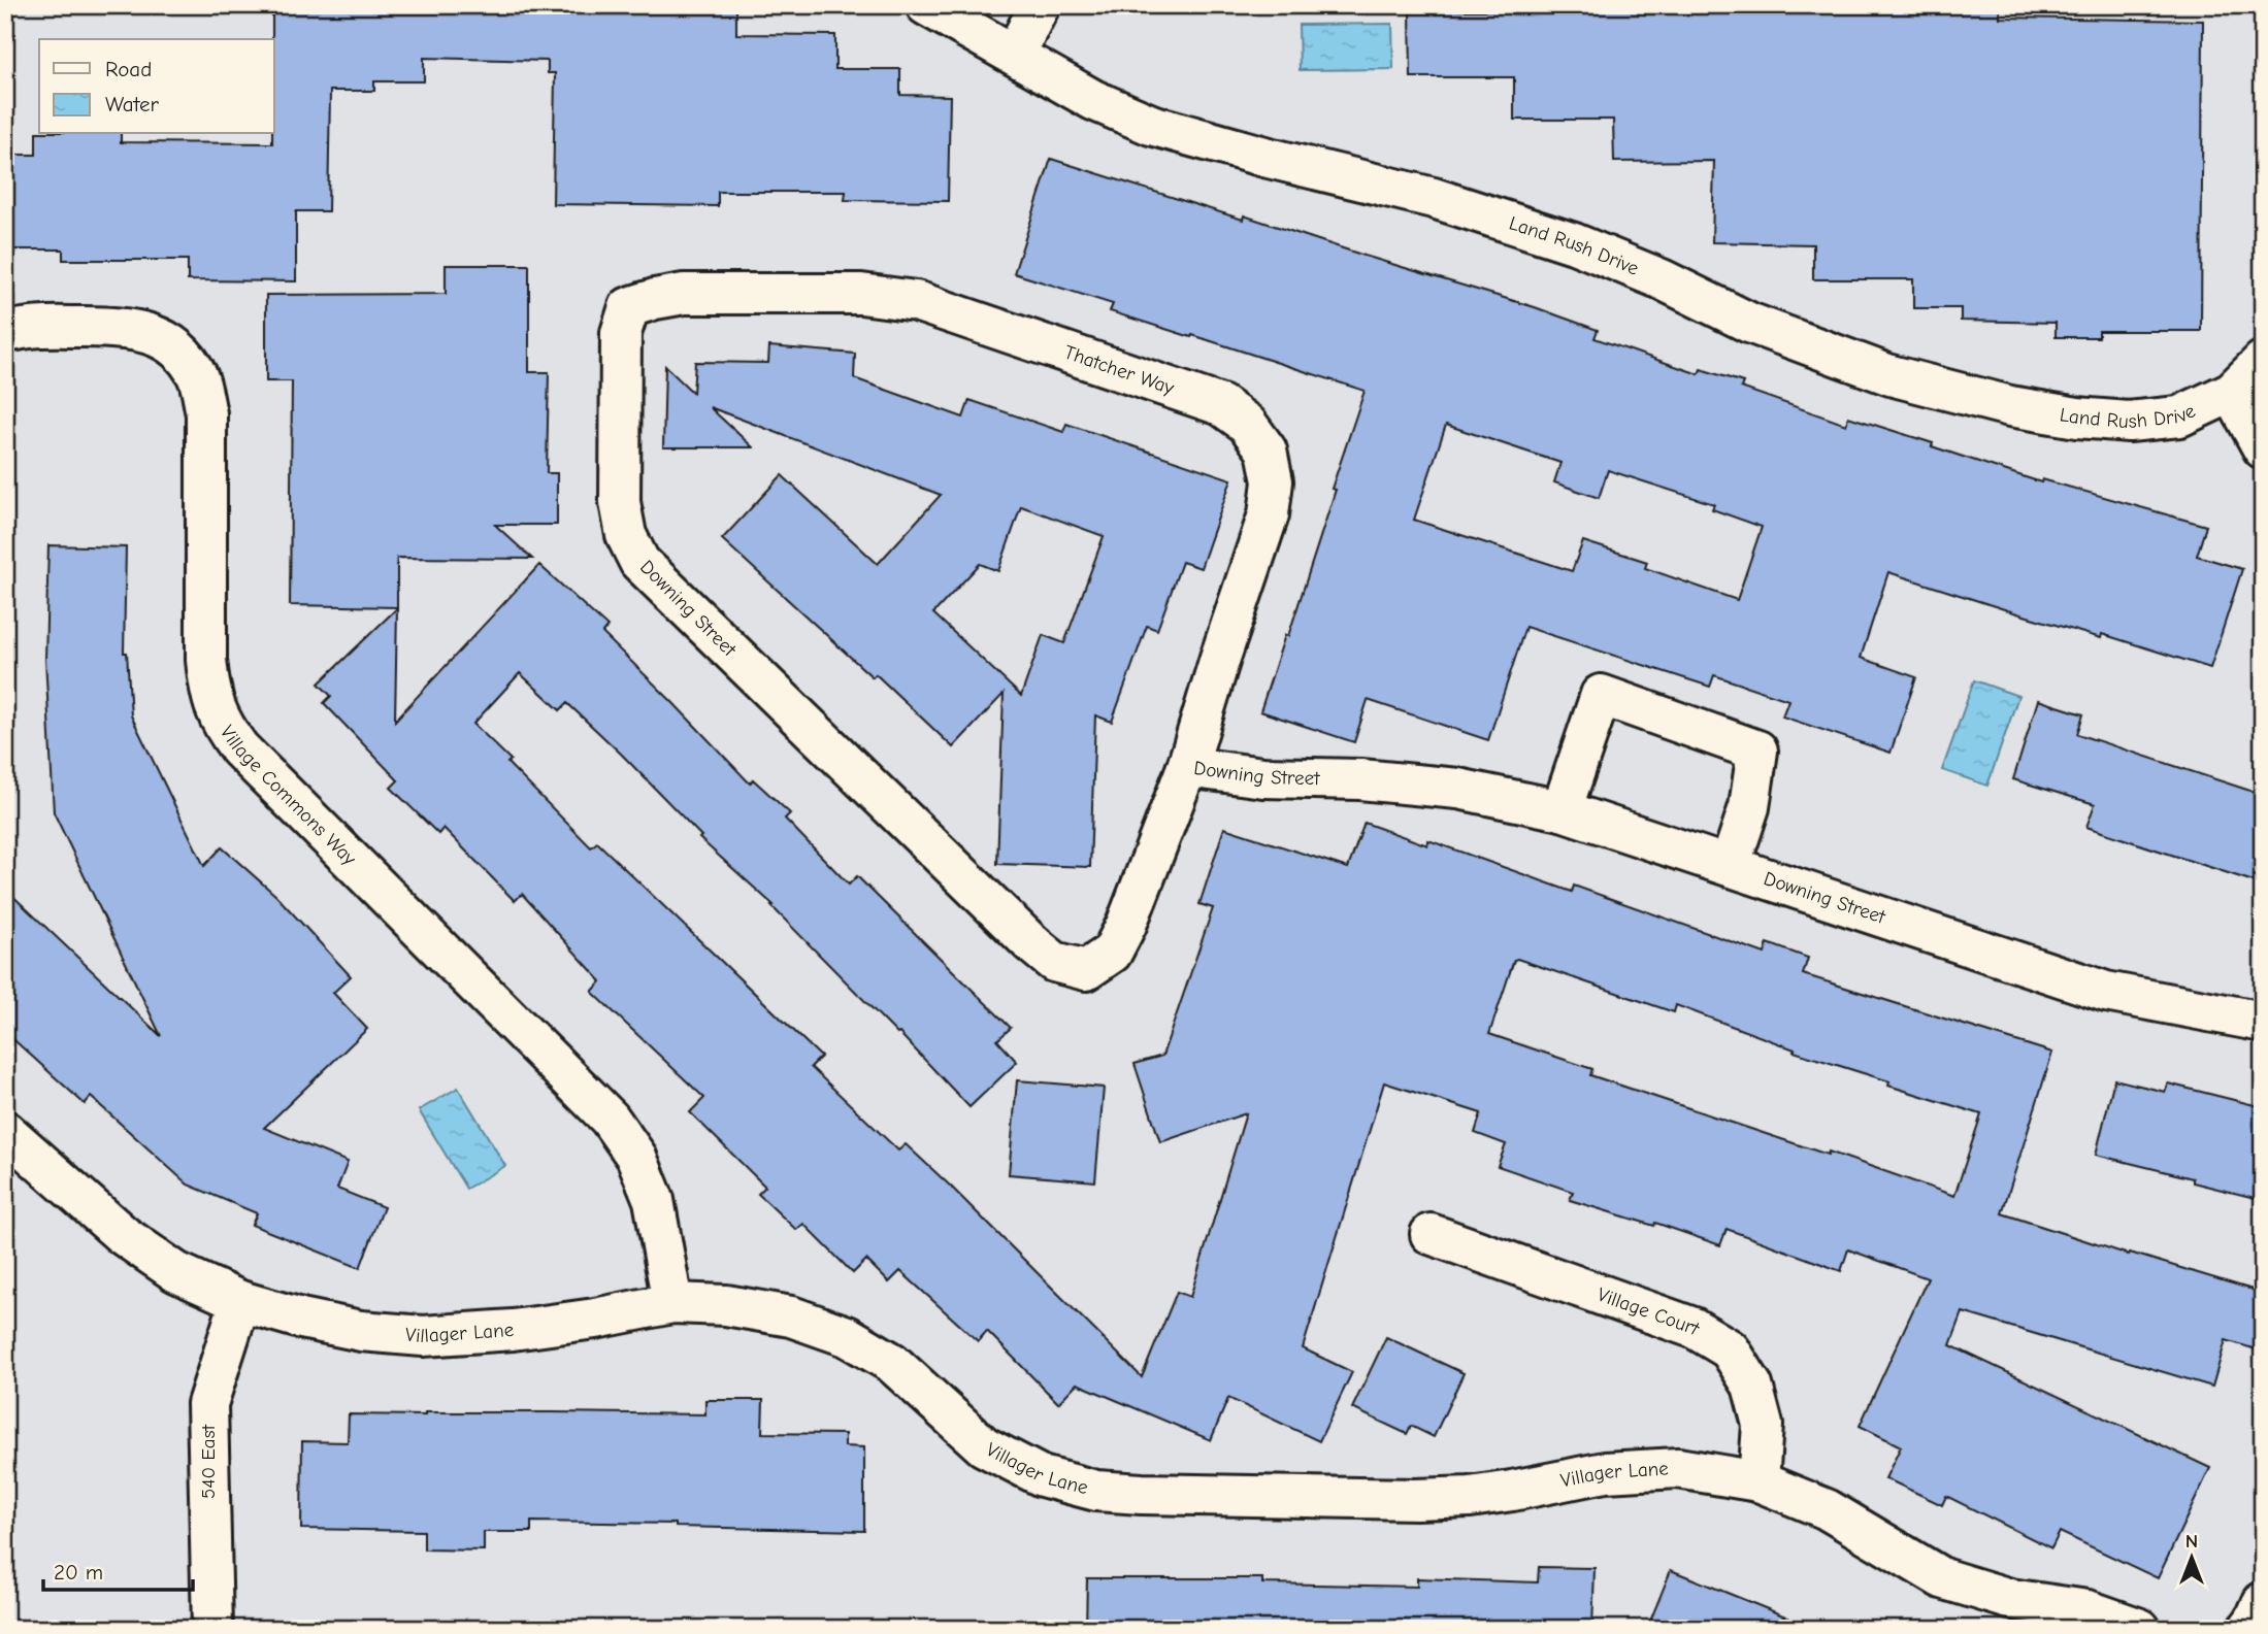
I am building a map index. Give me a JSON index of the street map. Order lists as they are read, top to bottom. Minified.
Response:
{"streets":{"street":["Land Rush Drive","Thatcher Way","Downing Street","Village Commons Way","Village Court","Villager Lane","540 East"]},"crossings":[["Thatcher Way","Downing Street"],["Village Commons Way","Villager Lane"],["Village Court","Villager Lane"],["Villager Lane","540 East"]],"legend":["Road","Water"],"scale_bar":"20 m","north":"top"}
